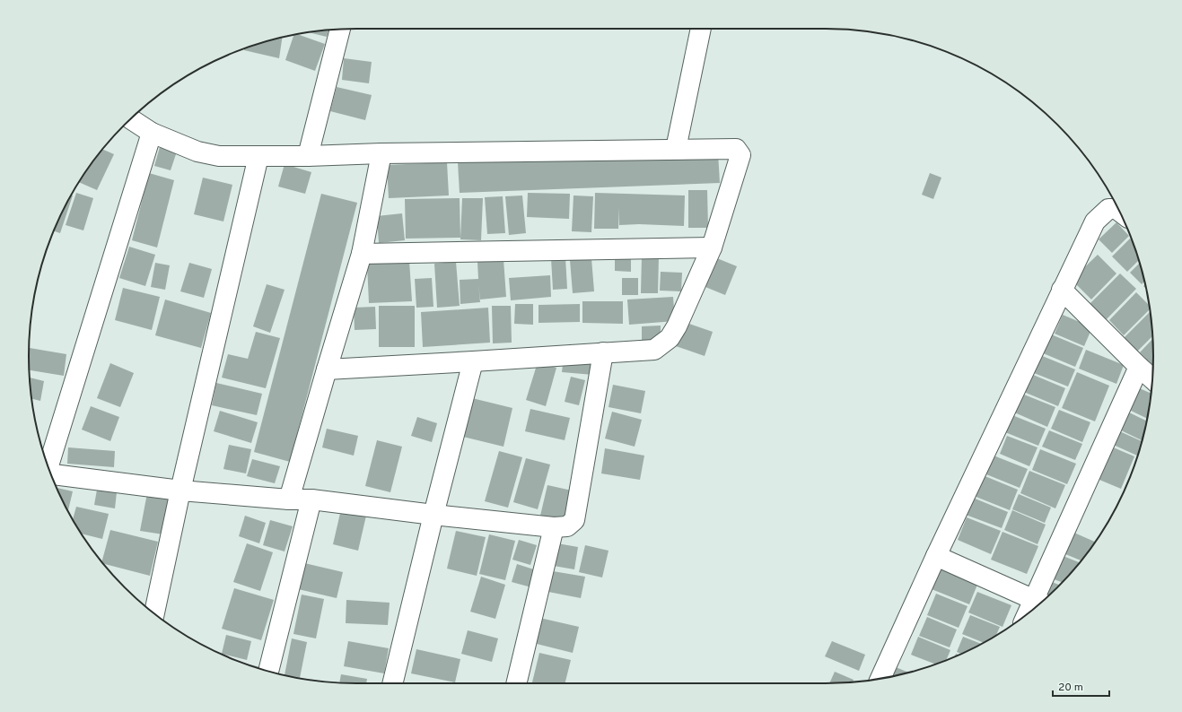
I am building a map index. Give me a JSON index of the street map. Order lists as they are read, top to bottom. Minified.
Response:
{"scale_bar":"20 m"}
